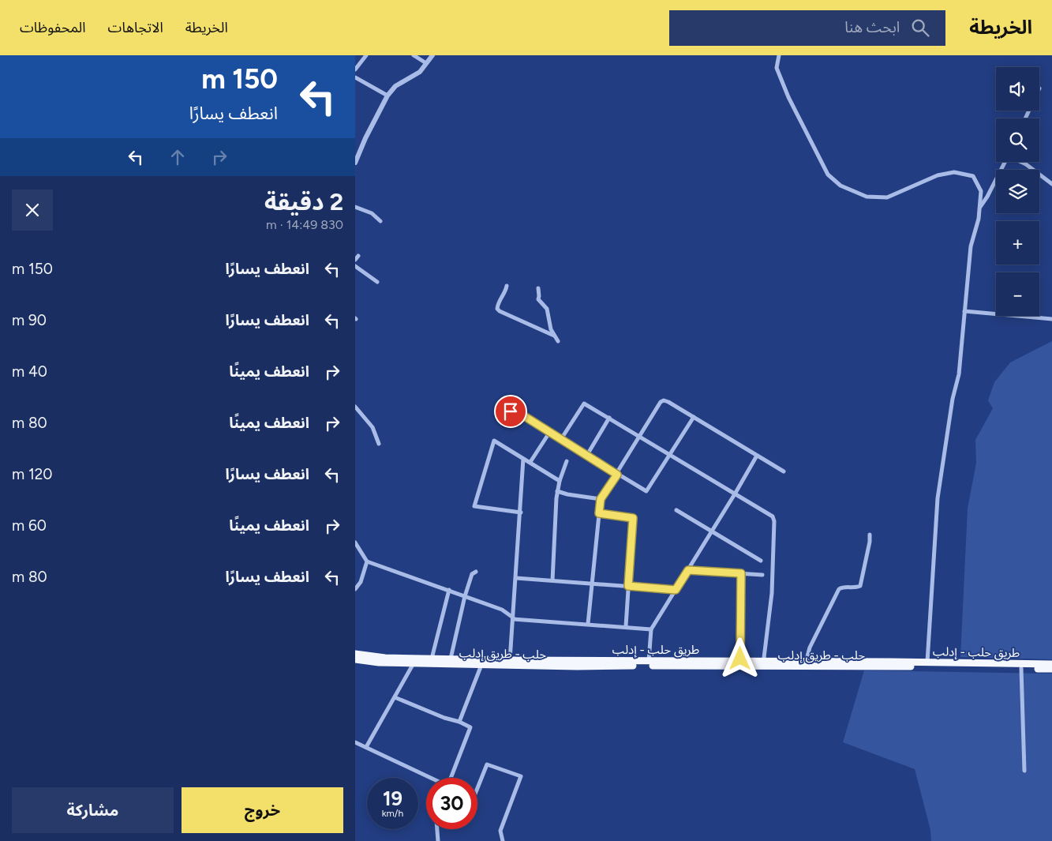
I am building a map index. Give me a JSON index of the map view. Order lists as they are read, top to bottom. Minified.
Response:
{"streets":{"highway":["طريق حلب - إدلب","حلب - طريق إدلب"]},"crossings":[["طريق حلب - إدلب","حلب - طريق إدلب"]],"page":{"header":"الخريطة","search":"ابحث هنا","nav":["الخريطة","الاتجاهات","المحفوظات"],"turn":["150 m","انعطف يسارًا"],"map_buttons":["+","−"],"heading":["2 دقيقة","830 m · 14:49"],"list":[{"name":"انعطف يسارًا","value":"150 m"},{"name":"انعطف يسارًا","value":"90 m"},{"name":"انعطف يمينًا","value":"40 m"},{"name":"انعطف يمينًا","value":"80 m"},{"name":"انعطف يسارًا","value":"120 m"},{"name":"انعطف يمينًا","value":"60 m"},{"name":"انعطف يسارًا","value":"80 m"}],"speed":"19 km/h","limit":"30","buttons":["خروج","مشاركة"]}}
